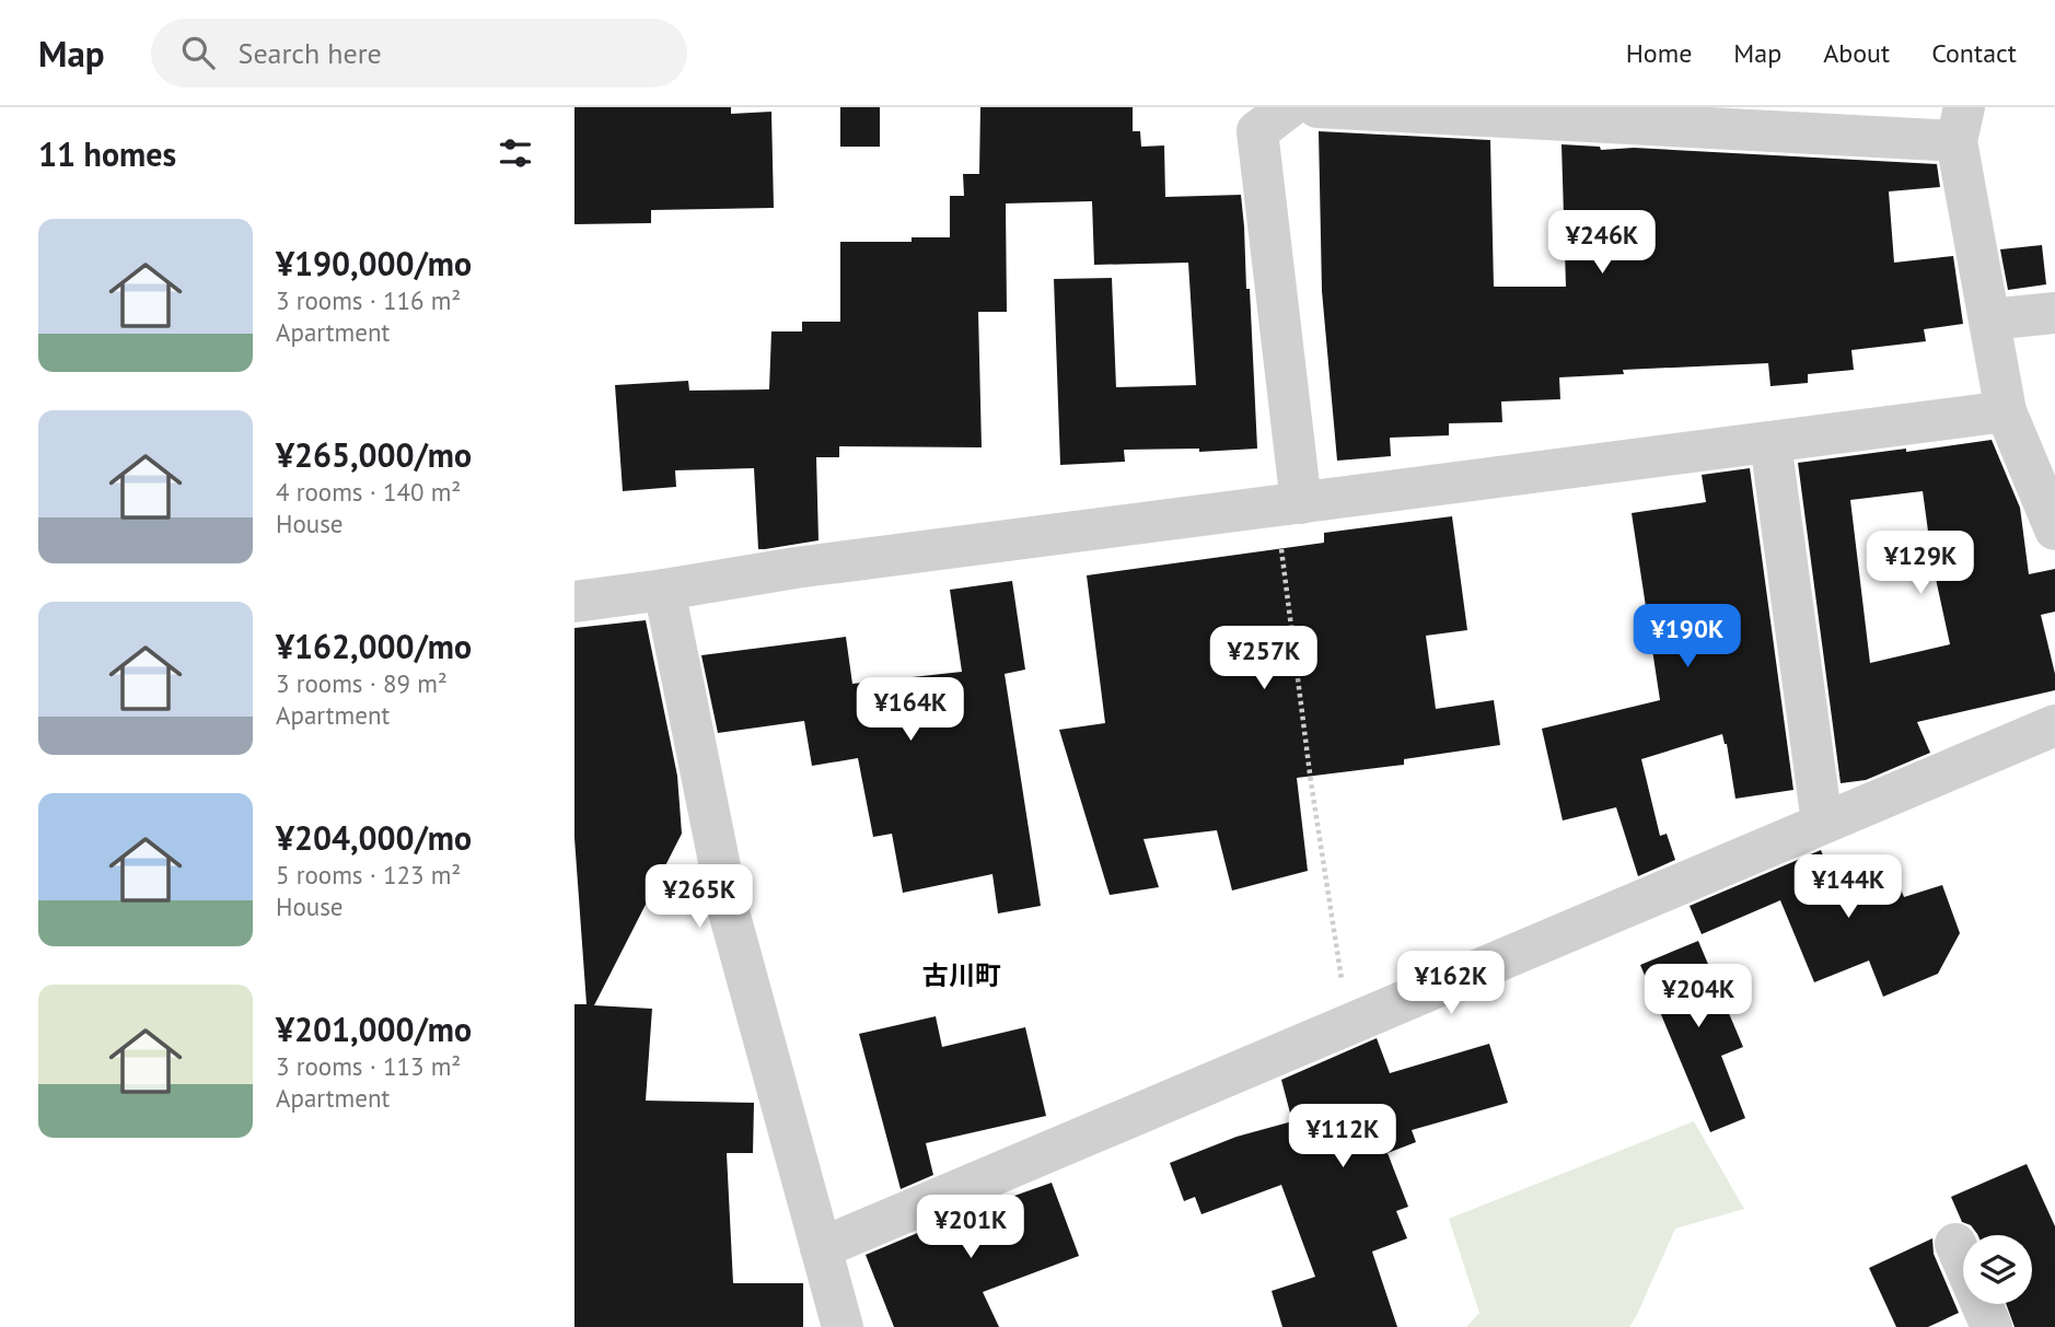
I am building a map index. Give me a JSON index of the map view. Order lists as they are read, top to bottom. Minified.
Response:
{"districts":["古川町"],"page":{"header":"Map","search":"Search here","nav":["Home","Map","About","Contact"],"heading":"11 homes","list":[{"name":"¥190,000/mo","note":"3 rooms · 116 m² · Apartment"},{"name":"¥265,000/mo","note":"4 rooms · 140 m² · House"},{"name":"¥162,000/mo","note":"3 rooms · 89 m² · Apartment"},{"name":"¥204,000/mo","note":"5 rooms · 123 m² · House"},{"name":"¥201,000/mo","note":"3 rooms · 113 m² · Apartment"}],"price":["¥246K","¥129K","¥190K","¥257K","¥164K","¥144K","¥265K","¥162K","¥204K","¥112K","¥201K"]}}
